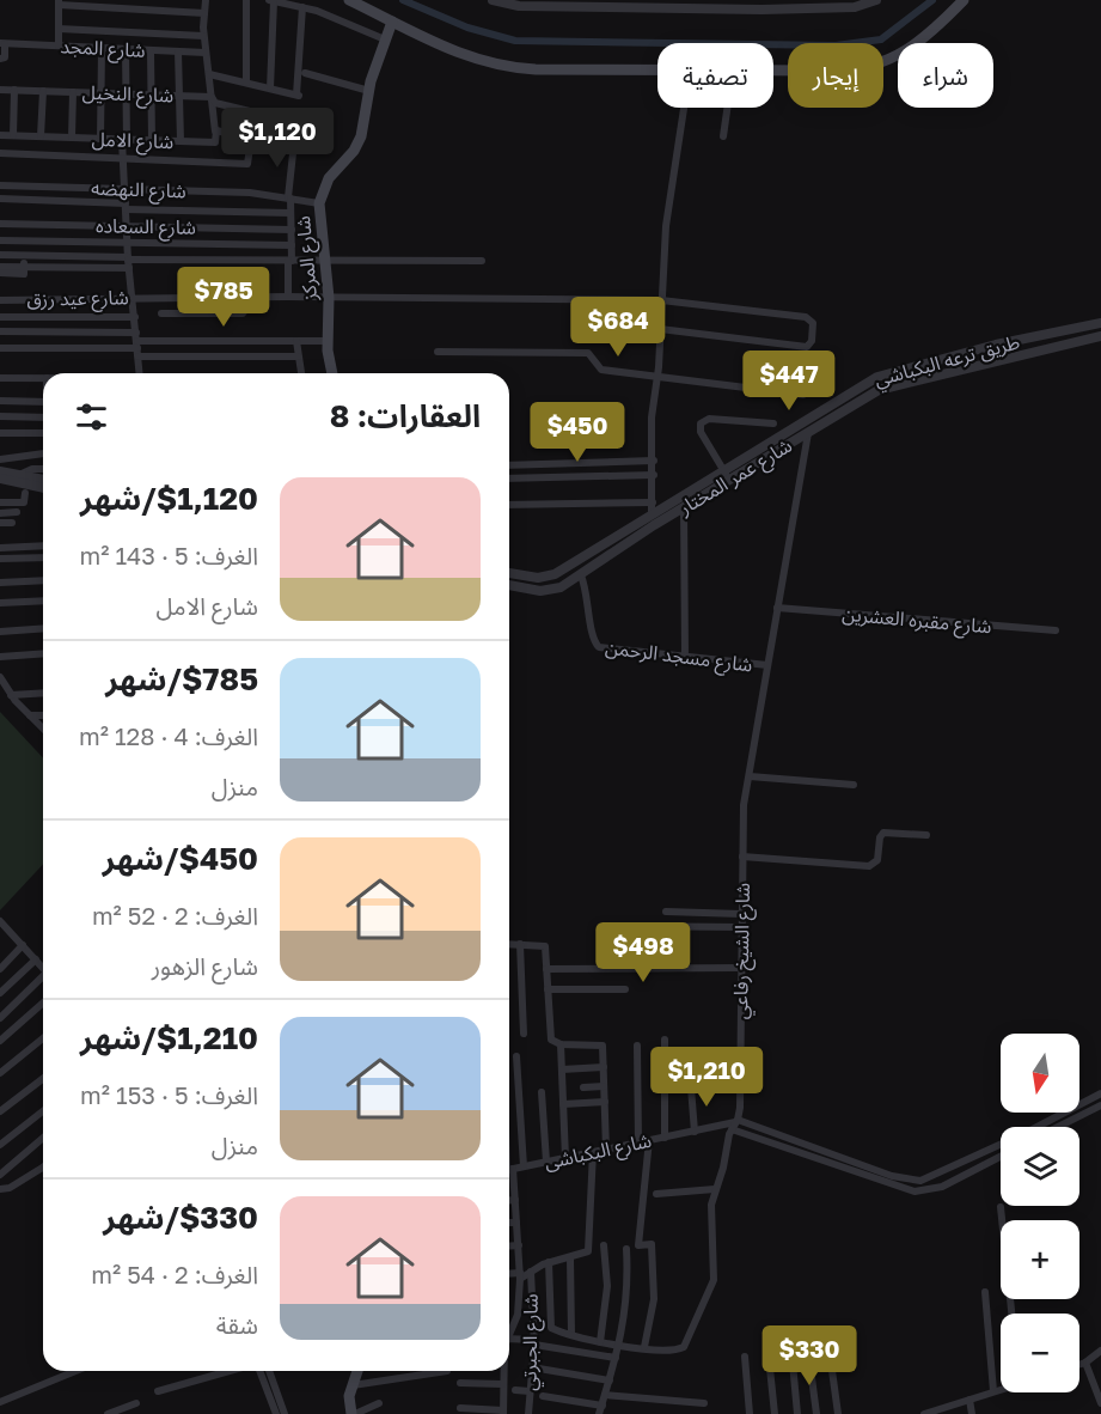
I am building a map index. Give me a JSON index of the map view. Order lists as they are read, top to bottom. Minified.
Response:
{"streets":{"main road":["شارع المركز"],"street":["شارع المجد","شارع النخيل","شارع الامل","شارع النهضه","شارع السعاده","شارع عيد رزق","طريق ترعه البكباشي","شارع عمر المختار","شارع مقبره العشرين","شارع مسجد الرحمن","شارع الشيخ رفاعي","شارع البكباشى","شارع الجبرتي"]},"crossings":[["شارع النهضه","شارع المركز"],["شارع المركز","شارع عيد رزق"],["طريق ترعه البكباشي","شارع عمر المختار"],["شارع عمر المختار","شارع مسجد الرحمن"],["شارع عمر المختار","شارع الشيخ رفاعي"],["شارع مقبره العشرين","شارع الشيخ رفاعي"],["شارع مسجد الرحمن","شارع الشيخ رفاعي"],["شارع الشيخ رفاعي","شارع البكباشى"]],"north":"bottom","page":{"chip":["شراء","إيجار","تصفية"],"price":["$1,120","$785","$684","$447","$450","$498","$1,210","$330"],"heading":"العقارات: 8","list":[{"name":"$1,120/شهر","note":"الغرف: 5 · 143 m² · شارع الامل"},{"name":"$785/شهر","note":"الغرف: 4 · 128 m² · منزل"},{"name":"$450/شهر","note":"الغرف: 2 · 52 m² · شارع الزهور"},{"name":"$1,210/شهر","note":"الغرف: 5 · 153 m² · منزل"},{"name":"$330/شهر","note":"الغرف: 2 · 54 m² · شقة"}],"map_buttons":["+","−"]}}
